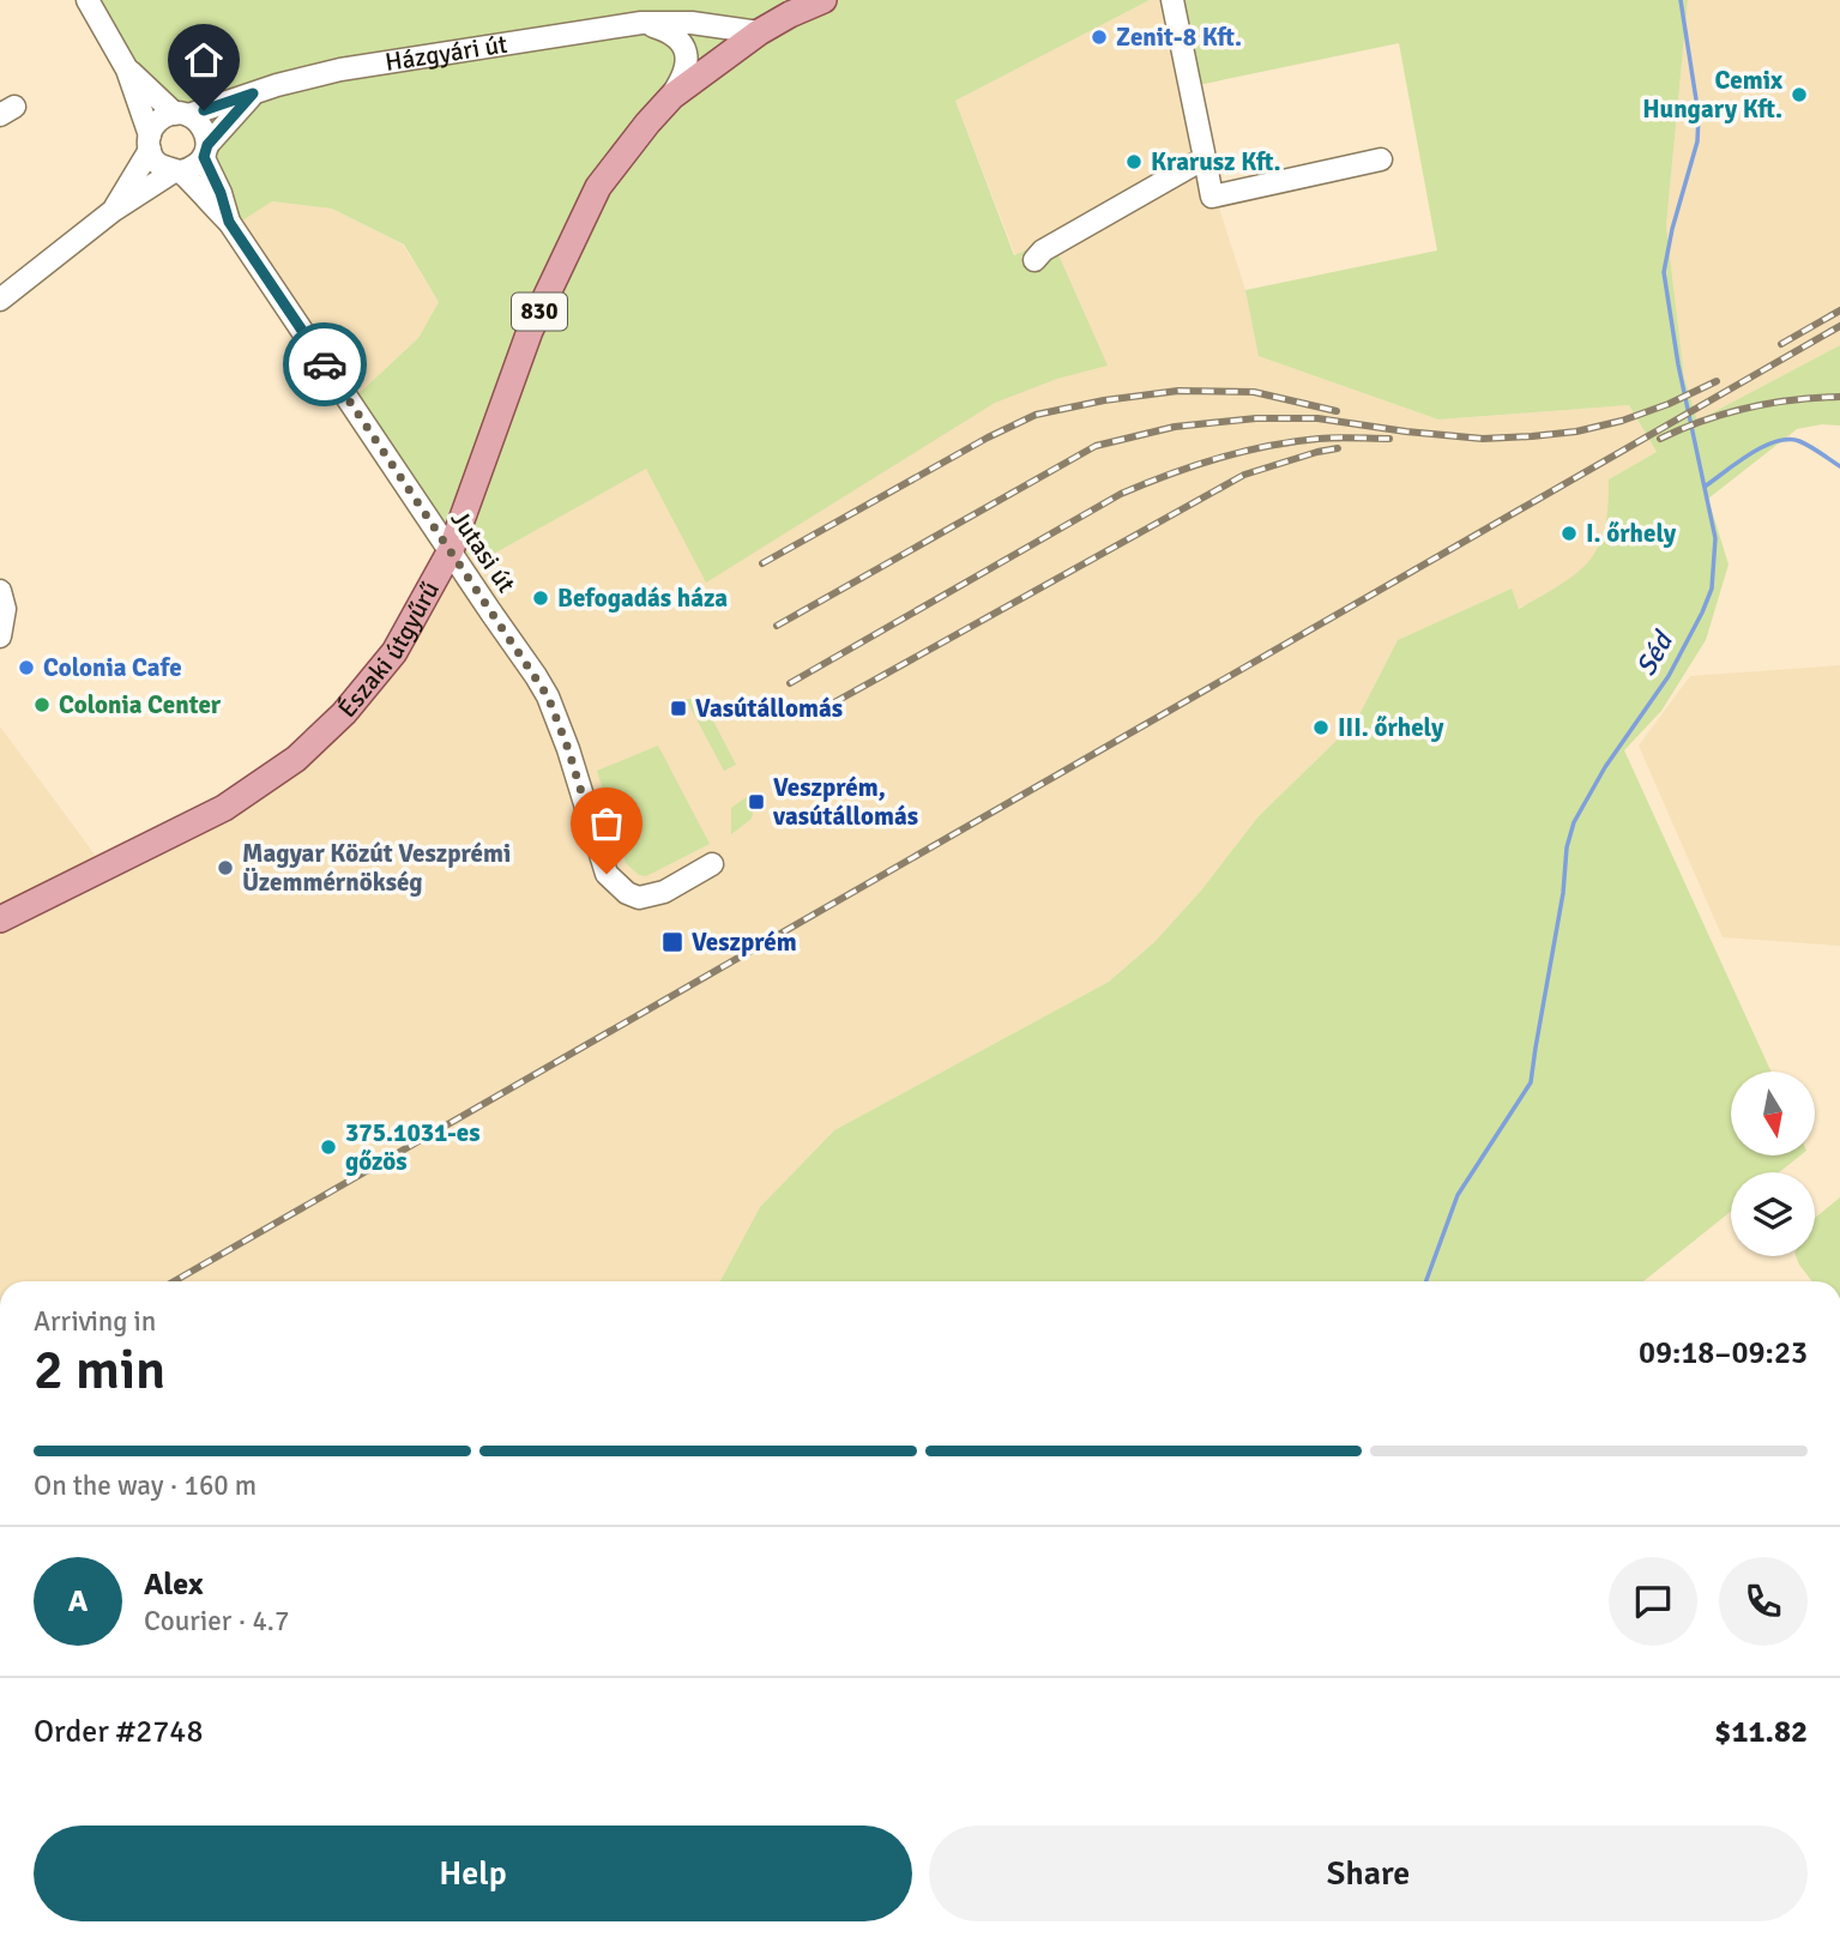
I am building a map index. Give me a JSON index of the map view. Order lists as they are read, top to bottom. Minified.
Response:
{"streets":{"main road":["830","Északi útgyűrű"],"street":["Házgyári út","Jutasi út"]},"crossings":[["Házgyári út","830"],["Házgyári út","Jutasi út"],["Házgyári út","Északi útgyűrű"],["830","Északi útgyűrű"],["Jutasi út","Északi útgyűrű"]],"water":["Séd"],"places":{"other":["Zenit-8 Kft.","Cemix Hungary Kft.","Krarusz Kft.","I. őrhely","Befogadás háza","Colonia Cafe","Colonia Center","III. őrhely","Magyar Közút Veszprémi Üzemmérnökség","375.1031-es gőzös"],"transit":["Vasútállomás","Veszprém, vasútállomás","Veszprém"]},"north":"bottom","page":{"heading":["2 min","Arriving in","09:18–09:23"],"panel":["Alex","Courier · 4.7","Order #2748","$11.82"],"bar":"On the way · 160 m","round":"A","buttons":["Help","Share"]}}
